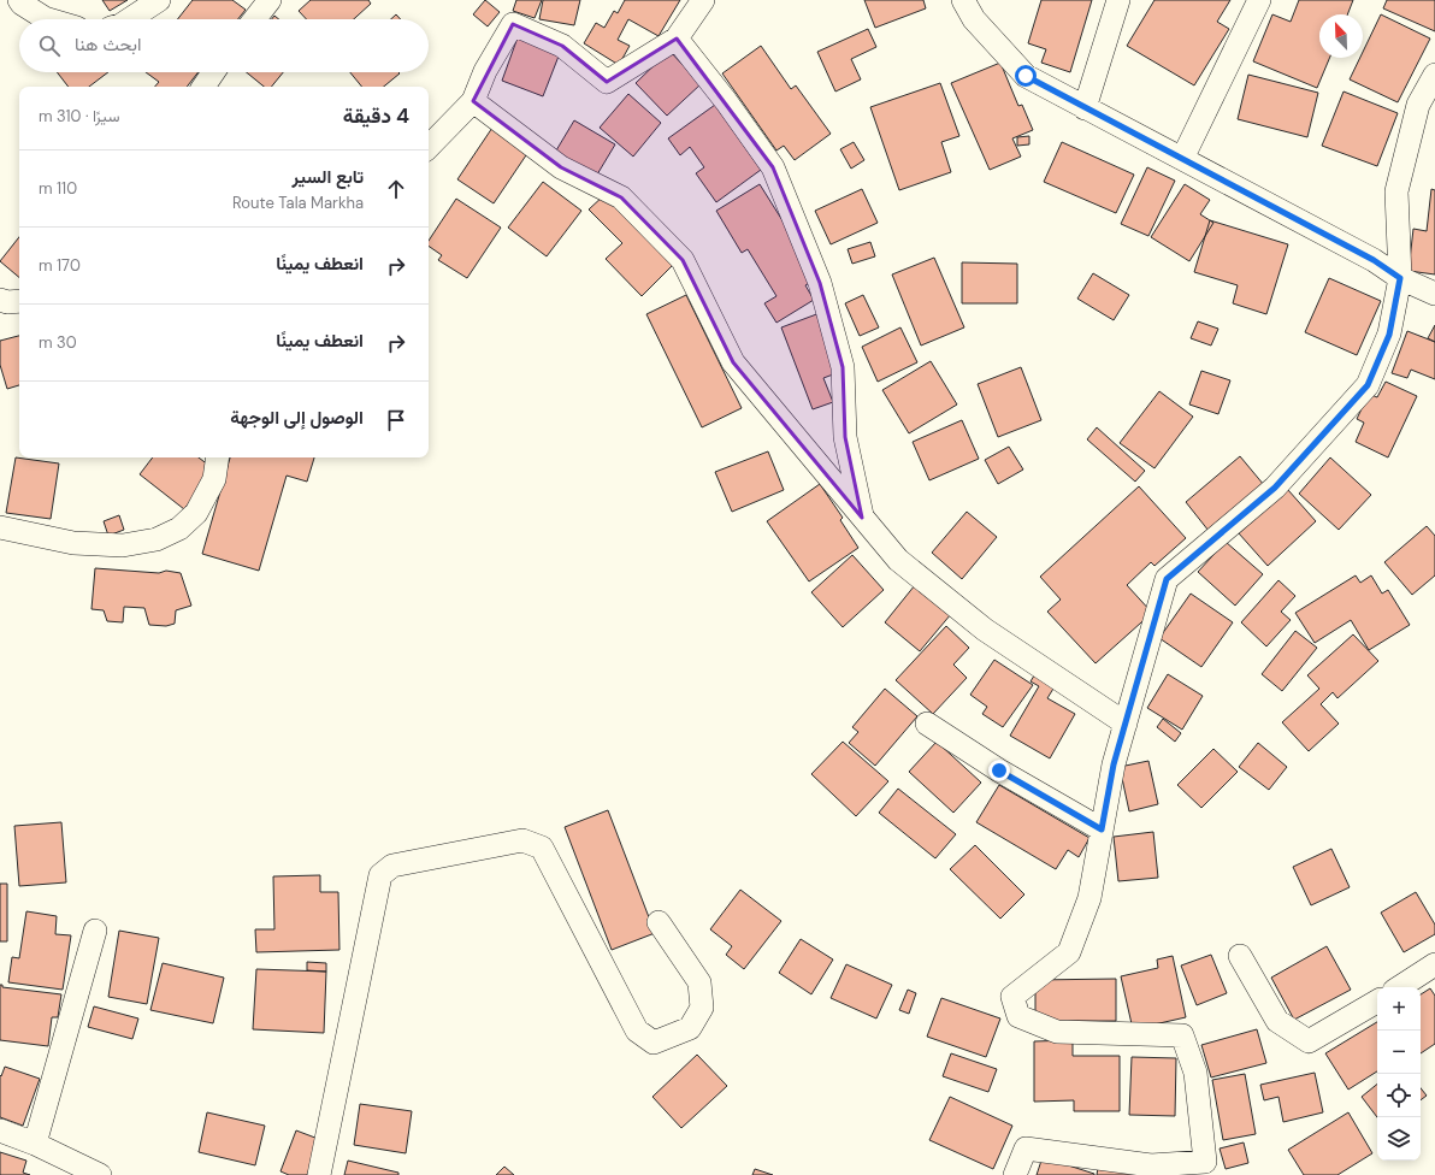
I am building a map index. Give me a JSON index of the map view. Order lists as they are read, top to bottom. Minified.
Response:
{"north":"top left","page":{"search":"ابحث هنا","heading":["4 دقيقة","سيرًا · 310 m"],"list":[["تابع السير","Route Tala Markha","110 m"],["انعطف يمينًا","170 m"],["انعطف يمينًا","30 m"],"الوصول إلى الوجهة"],"map_buttons":["+","−"]}}
